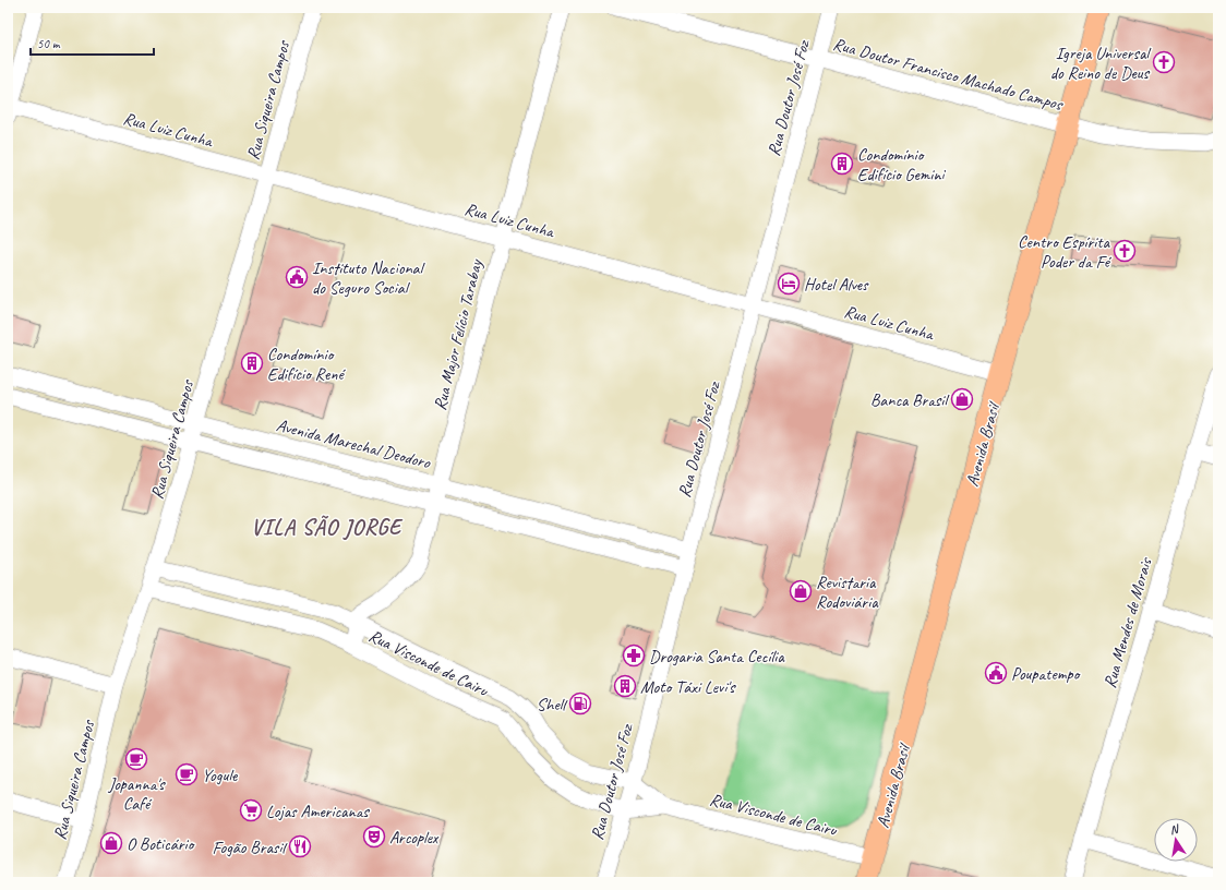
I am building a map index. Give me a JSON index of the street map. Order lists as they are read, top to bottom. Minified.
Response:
{"streets":{"main road":["Avenida Brasil"],"street":["Rua Doutor Francisco Machado Campos","Rua Doutor José Foz","Rua Siqueira Campos","Rua Luiz Cunha","Rua Major Felício Tarabay","Avenida Marechal Deodoro","Rua Mendes de Morais","Rua Visconde de Cairu"]},"crossings":[["Rua Doutor Francisco Machado Campos","Rua Doutor José Foz"],["Rua Doutor Francisco Machado Campos","Avenida Brasil"],["Rua Doutor José Foz","Rua Luiz Cunha"],["Rua Doutor José Foz","Avenida Marechal Deodoro"],["Rua Doutor José Foz","Rua Visconde de Cairu"],["Rua Siqueira Campos","Rua Luiz Cunha"],["Rua Siqueira Campos","Avenida Marechal Deodoro"],["Rua Siqueira Campos","Rua Visconde de Cairu"],["Rua Luiz Cunha","Rua Major Felício Tarabay"],["Rua Luiz Cunha","Avenida Brasil"],["Rua Major Felício Tarabay","Avenida Marechal Deodoro"],["Rua Major Felício Tarabay","Rua Visconde de Cairu"],["Avenida Brasil","Rua Visconde de Cairu"]],"districts":["VILA SÃO JORGE"],"places":{"church":["Igreja Universal do Reino de Deus","Centro Espírita Poder da Fé"],"building":["Condomínio Edifício Gemini","Condomínio Edifício René","Moto Táxi Levi's"],"public building":["Instituto Nacional do Seguro Social","Poupatempo"],"hotel":["Hotel Alves"],"shop":["Banca Brasil","Revistaria Rodoviária","O Boticário"],"pharmacy":["Drogaria Santa Cecília"],"fuel station":["Shell"],"cafe":["Jopanna's Café","Yogule"],"supermarket":["Lojas Americanas"],"theatre":["Arcoplex"],"restaurant":["Fogão Brasil"]},"scale_bar":"50 m","north":"top"}
